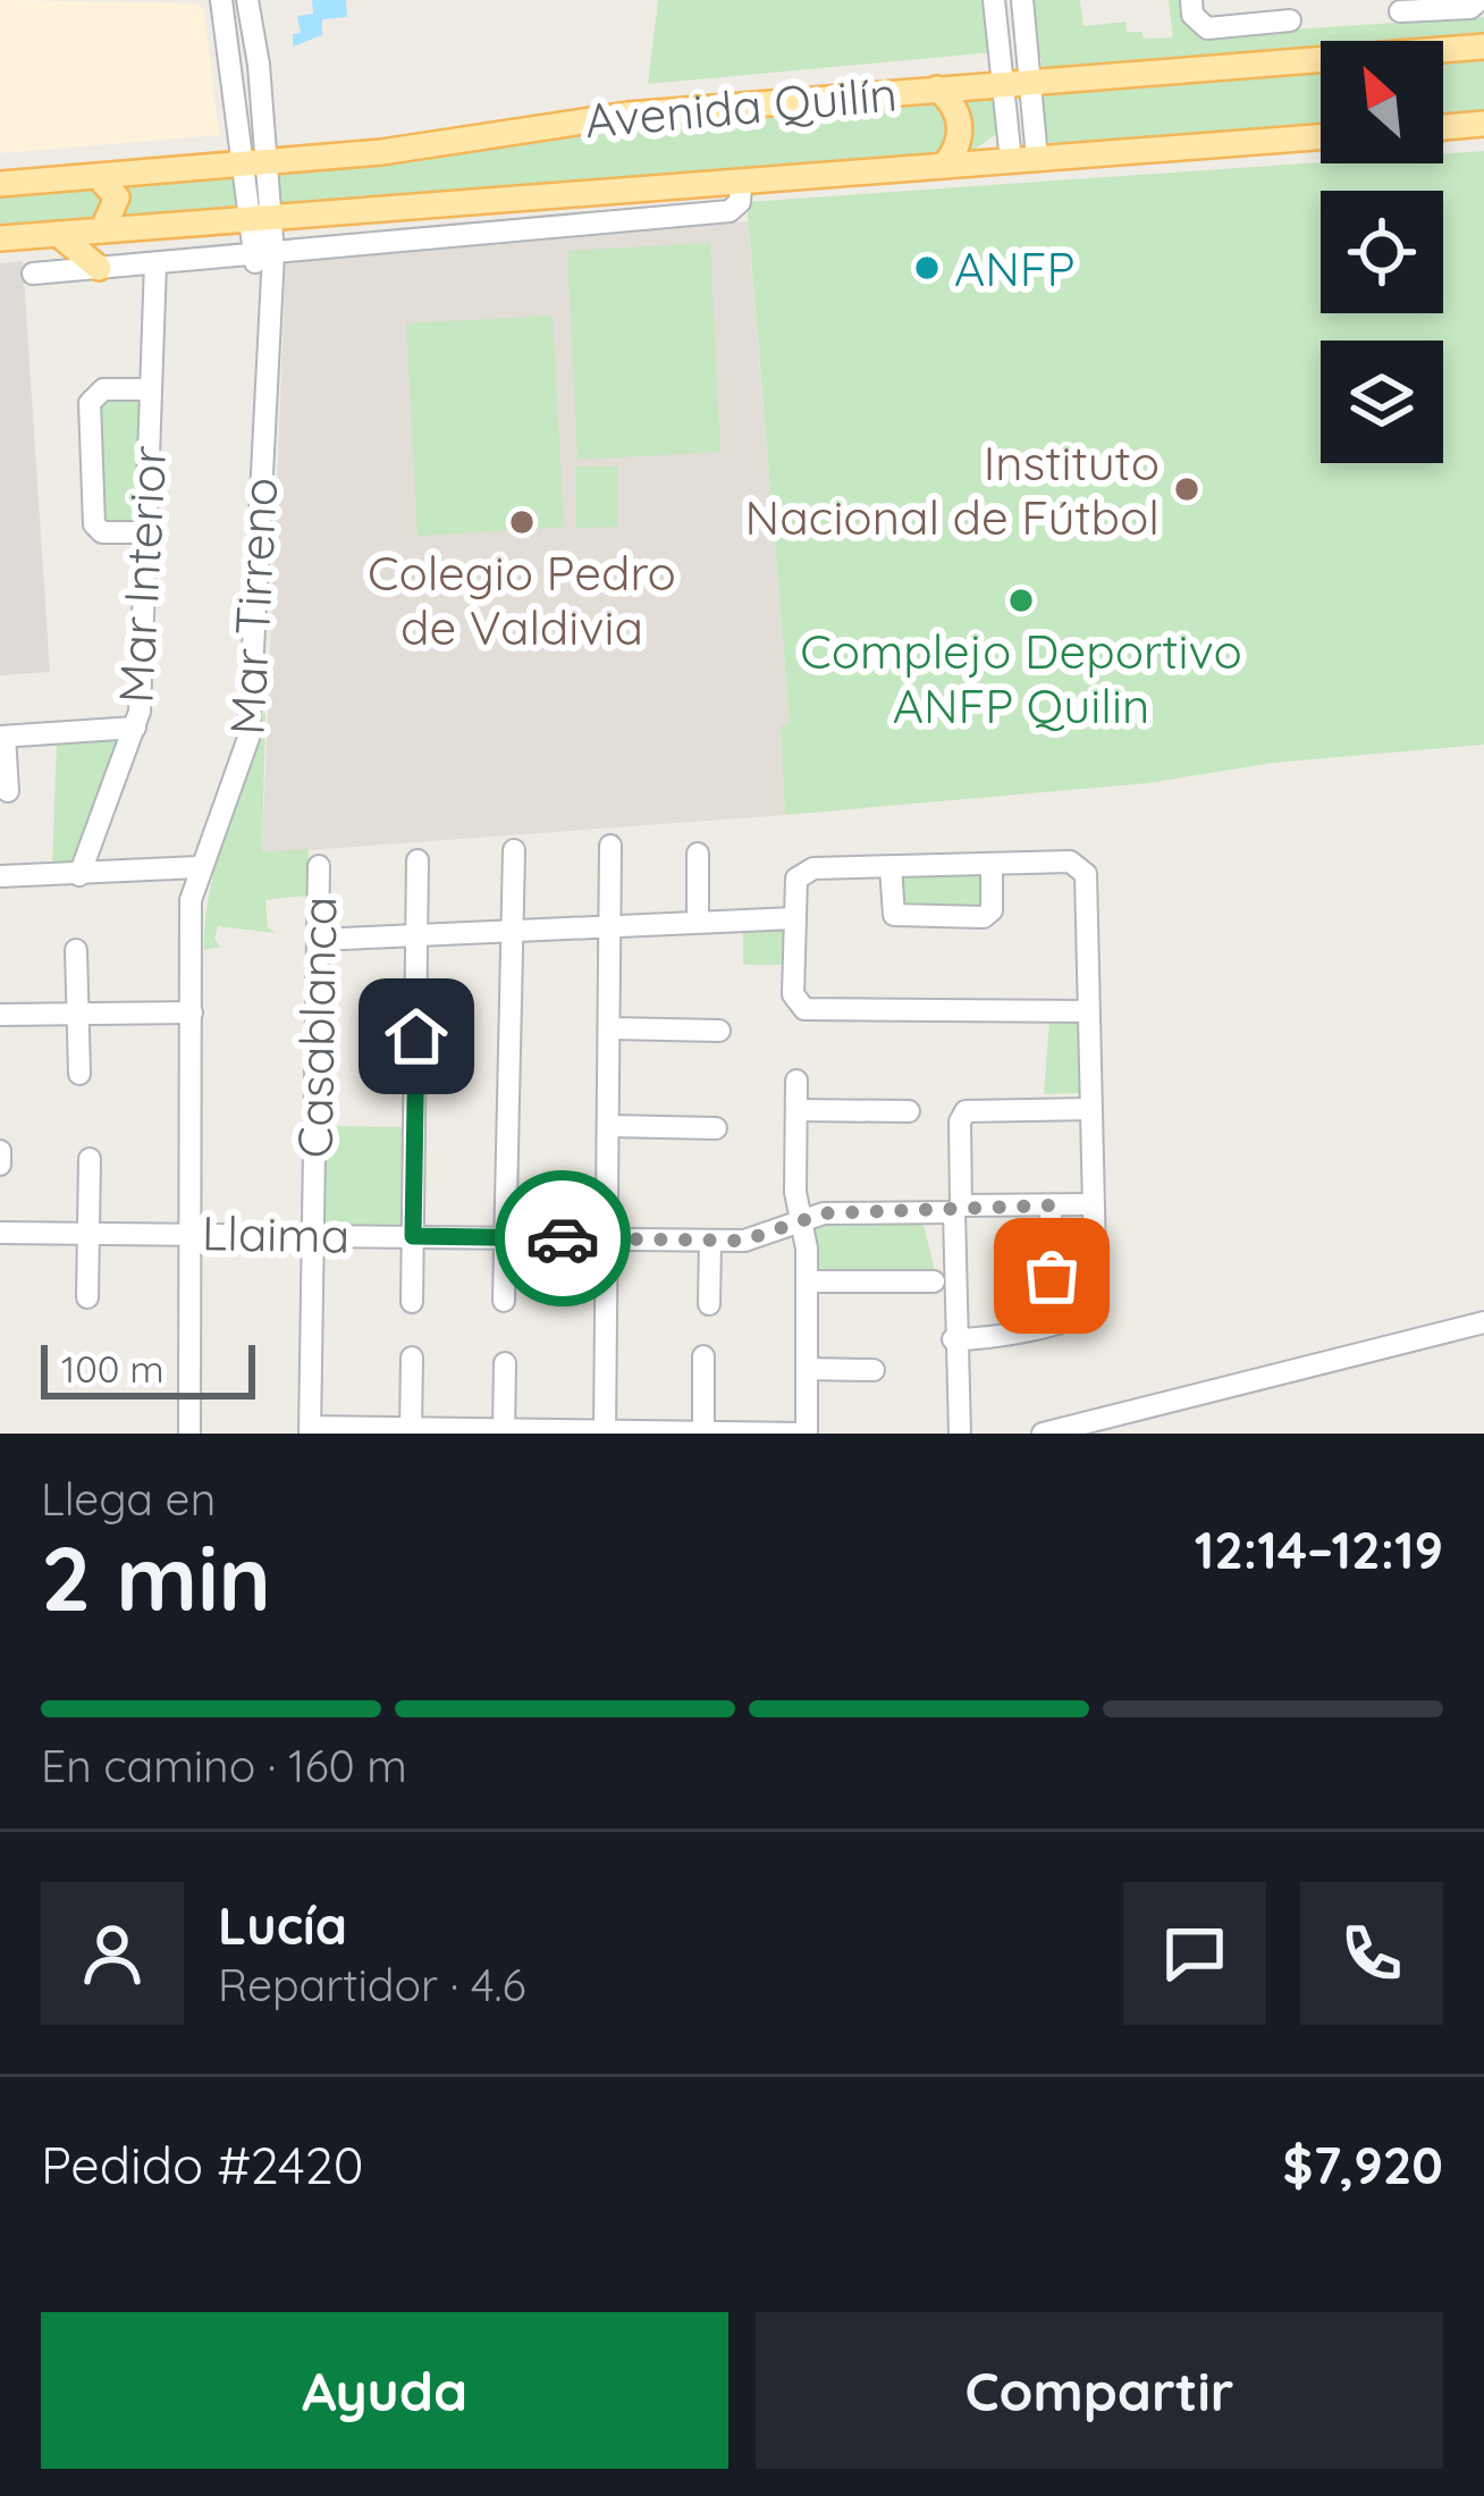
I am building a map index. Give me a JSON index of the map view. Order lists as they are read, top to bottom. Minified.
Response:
{"streets":{"main road":["Avenida Quilín"],"street":["Mar Interior","Mar Tirreno","Casablanca","Llaima"]},"crossings":[["Avenida Quilín","Mar Tirreno"],["Mar Tirreno","Llaima"],["Casablanca","Llaima"]],"places":["ANFP","Instituto Nacional de Fútbol","Colegio Pedro de Valdivia","Complejo Deportivo ANFP Quilin"],"scale_bar":"100 m","north":"top left","page":{"scale":"100 m","heading":["2 min","Llega en","12:14–12:19"],"panel":["Lucía","Repartidor · 4.6","Pedido #2420","$7,920"],"bar":"En camino · 160 m","buttons":["Ayuda","Compartir"]}}
